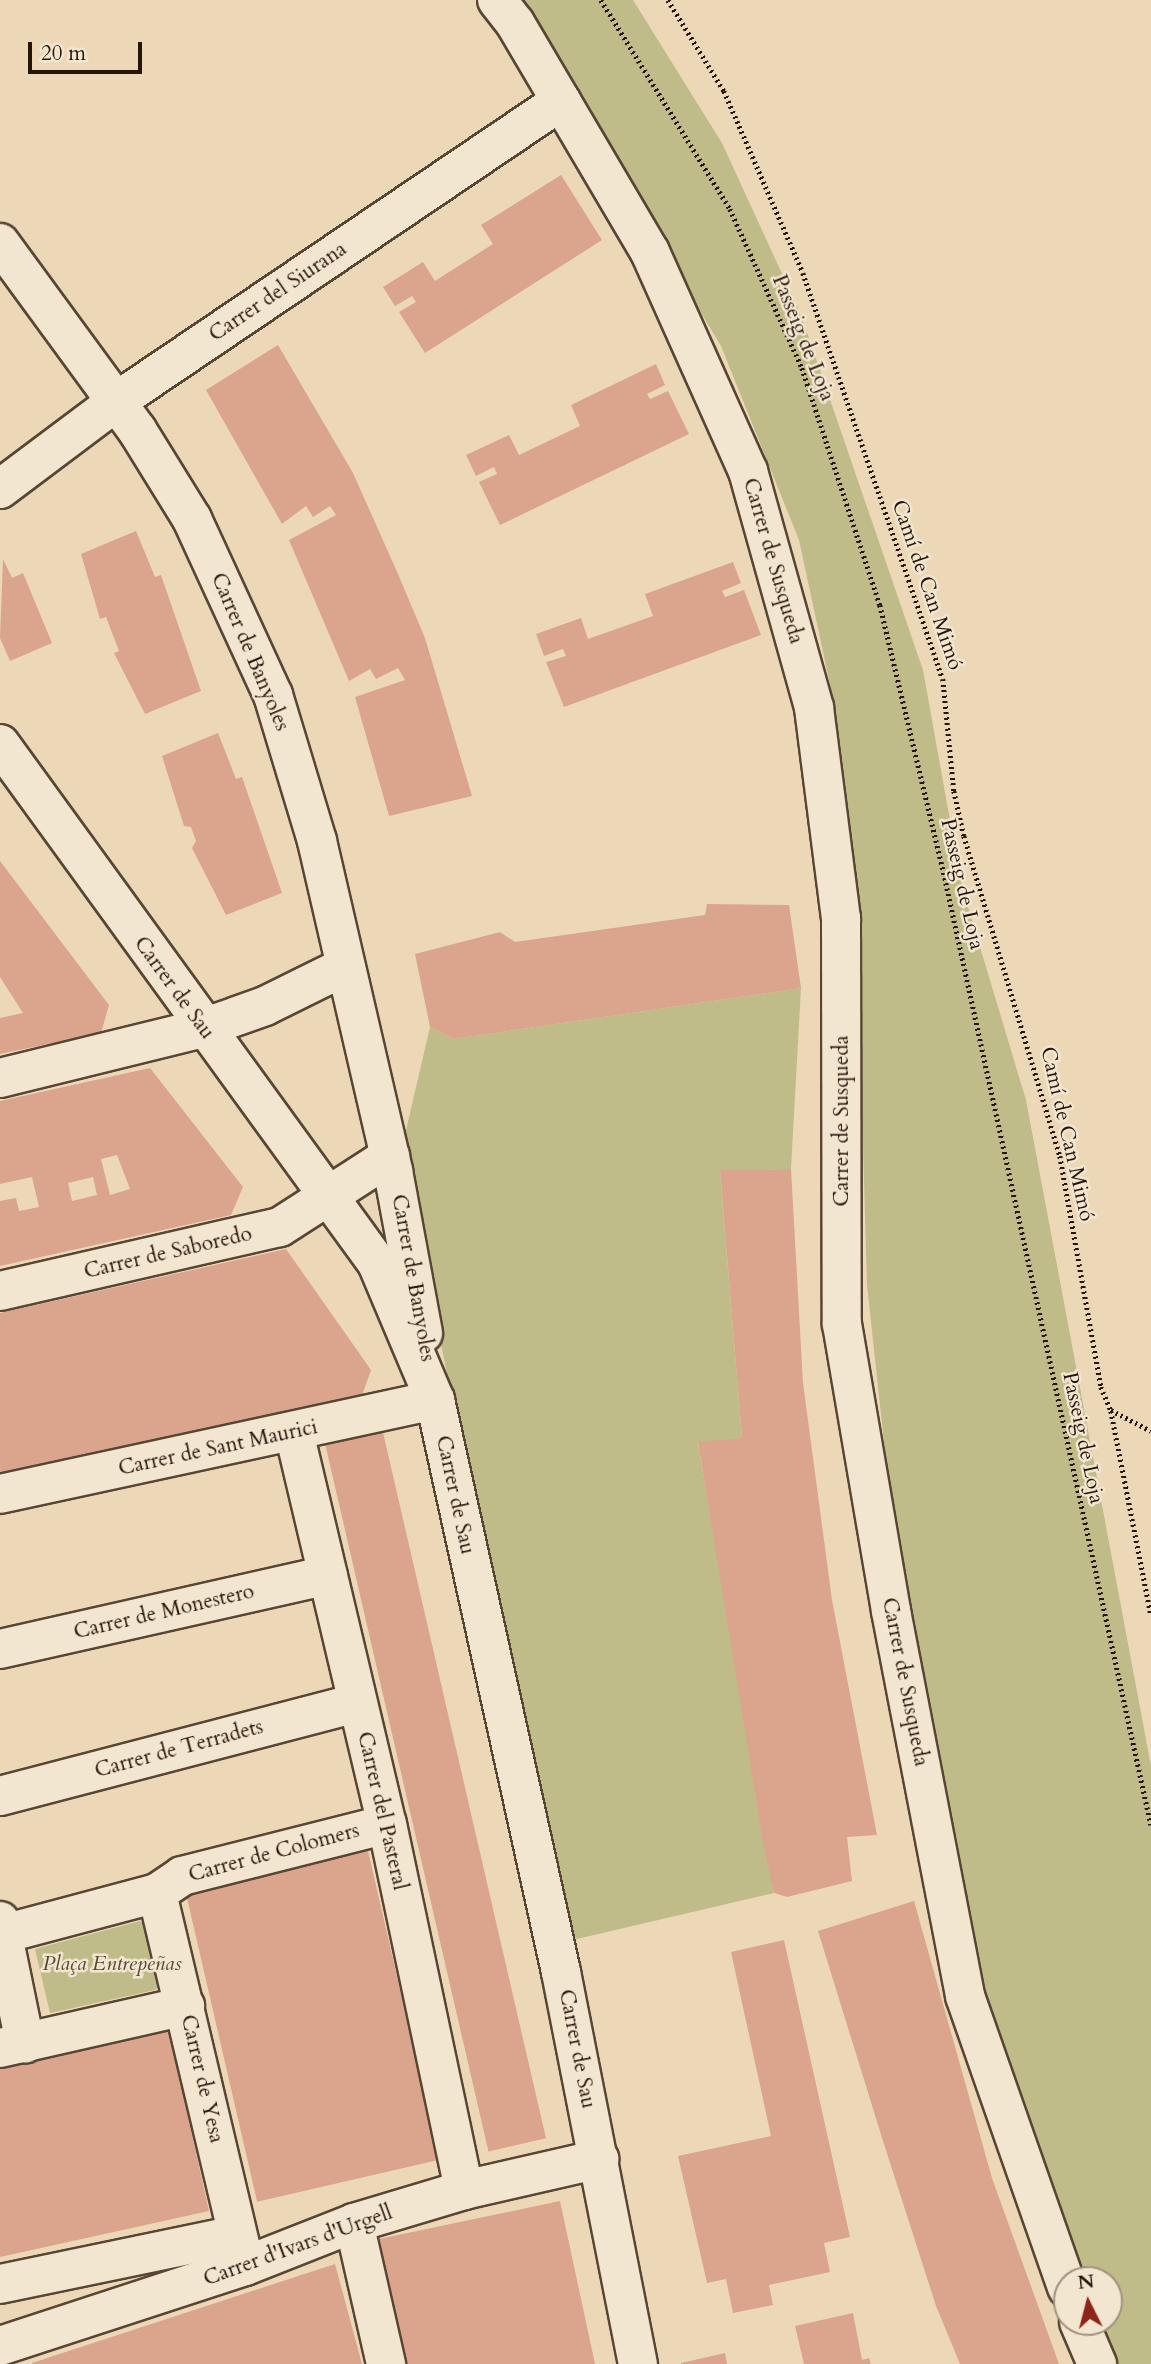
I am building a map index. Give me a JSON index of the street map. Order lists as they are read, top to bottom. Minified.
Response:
{"streets":{"street":["Carrer del Siurana","Carrer de Susqueda","Carrer de Banyoles","Carrer de Sau","Carrer de Saboredo","Carrer de Sant Maurici","Carrer de Monestero","Carrer de Terradets","Carrer del Pasteral","Carrer de Colomers","Carrer de Yesa","Carrer d'Ivars d'Urgell"],"path":["Passeig de Loja","Camí de Can Mimó"]},"crossings":[["Carrer del Siurana","Carrer de Susqueda"],["Carrer del Siurana","Carrer de Banyoles"],["Carrer de Banyoles","Carrer de Sau"],["Carrer de Banyoles","Carrer de Sant Maurici"],["Carrer de Sau","Carrer de Saboredo"],["Carrer de Sau","Carrer de Sant Maurici"],["Carrer de Sau","Carrer d'Ivars d'Urgell"],["Carrer de Sant Maurici","Carrer del Pasteral"],["Carrer de Monestero","Carrer del Pasteral"],["Carrer de Terradets","Carrer del Pasteral"],["Carrer del Pasteral","Carrer de Colomers"],["Carrer del Pasteral","Carrer d'Ivars d'Urgell"],["Carrer de Colomers","Carrer de Yesa"],["Carrer de Yesa","Carrer d'Ivars d'Urgell"]],"parks":["Plaça Entrepeñas"],"scale_bar":"20 m","north":"top"}
